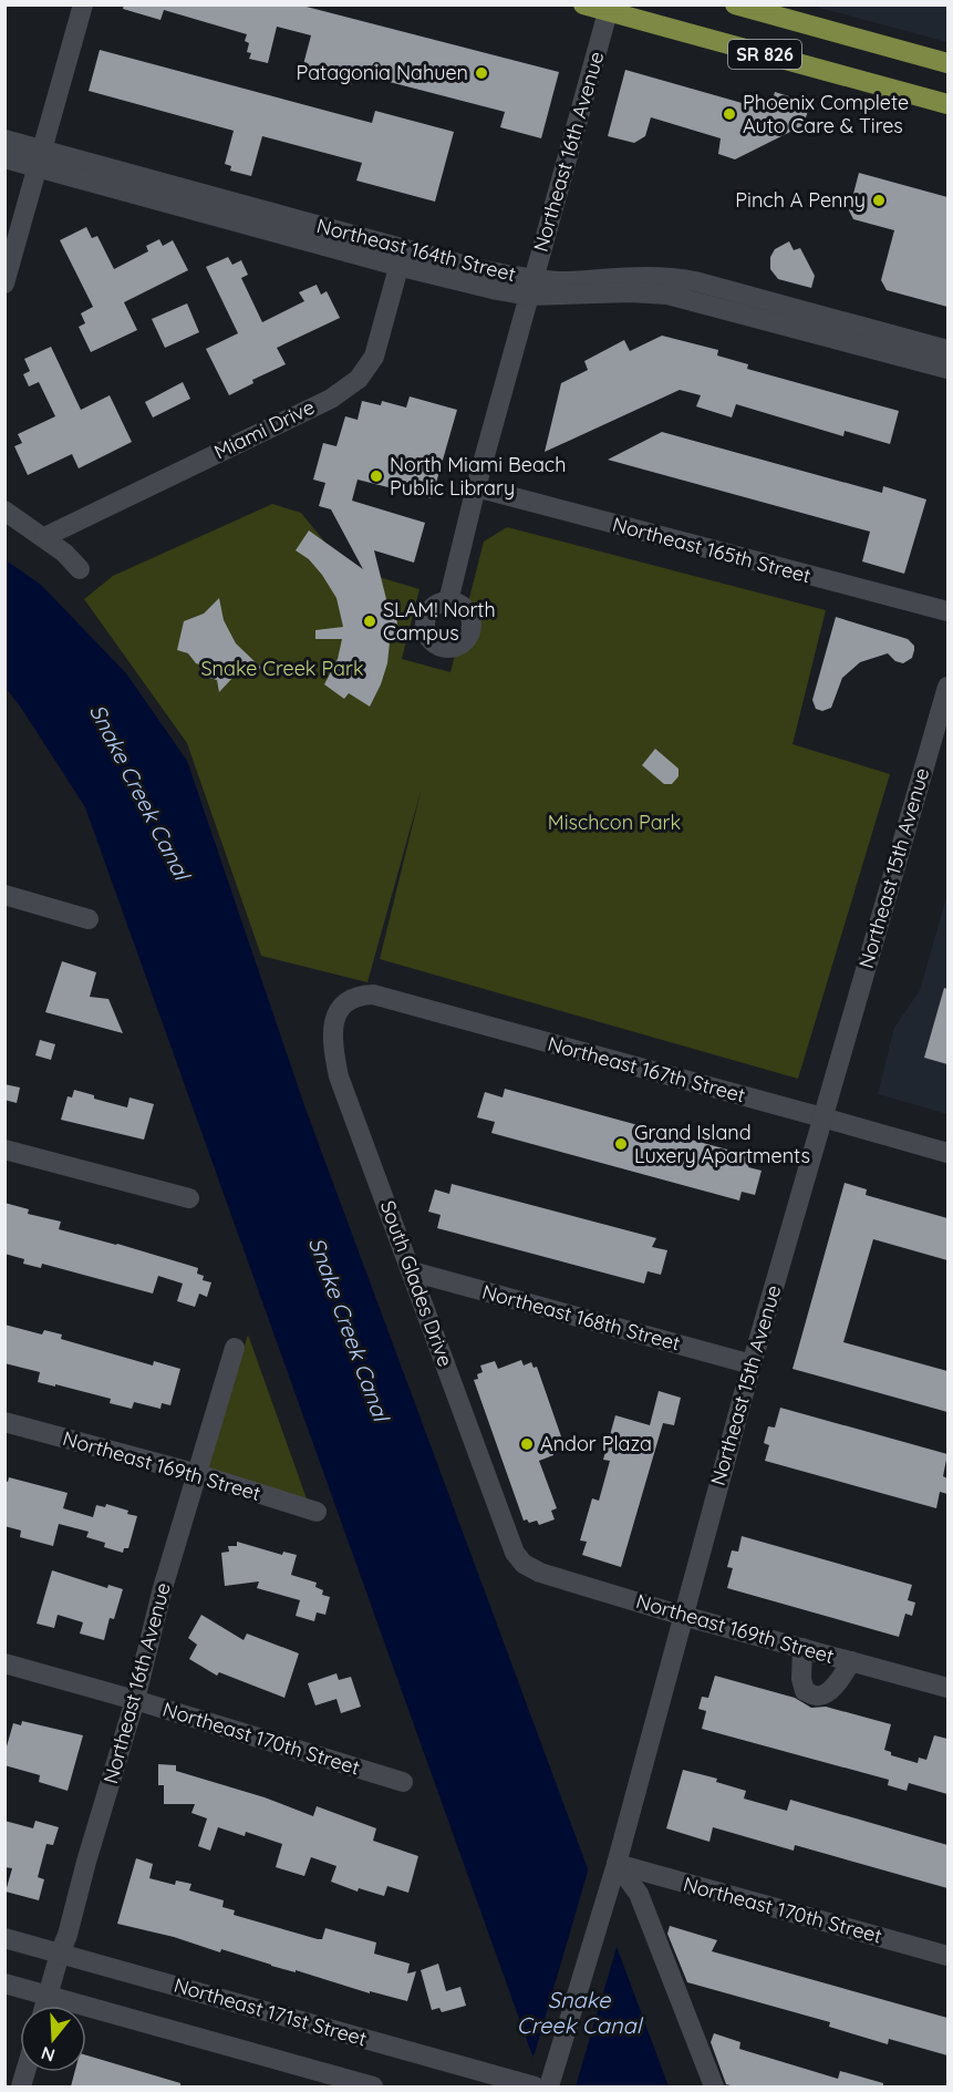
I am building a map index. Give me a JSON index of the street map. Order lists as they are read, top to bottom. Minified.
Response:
{"streets":{"main road":["SR 826"],"street":["Northeast 16th Avenue","Northeast 164th Street","Miami Drive","Northeast 165th Street","Northeast 15th Avenue","Northeast 167th Street","South Glades Drive","Northeast 168th Street","Northeast 169th Street","Northeast 170th Street","Northeast 171st Street"]},"crossings":[["SR 826","Northeast 16th Avenue"],["Northeast 16th Avenue","Northeast 164th Street"],["Northeast 16th Avenue","Northeast 165th Street"],["Northeast 16th Avenue","Northeast 169th Street"],["Northeast 16th Avenue","Northeast 170th Street"],["Northeast 16th Avenue","Northeast 171st Street"],["Northeast 164th Street","Miami Drive"],["Northeast 15th Avenue","Northeast 167th Street"],["Northeast 15th Avenue","Northeast 168th Street"],["Northeast 15th Avenue","Northeast 169th Street"],["Northeast 15th Avenue","Northeast 170th Street"],["Northeast 167th Street","South Glades Drive"],["South Glades Drive","Northeast 168th Street"],["South Glades Drive","Northeast 169th Street"]],"water":["Snake Creek Canal"],"parks":["Snake Creek Park","Mischcon Park"],"places":["Patagonia Nahuen","Phoenix Complete Auto Care & Tires","Pinch A Penny","North Miami Beach Public Library","SLAM! North Campus","Grand Island Luxery Apartments","Andor Plaza"],"north":"bottom"}
